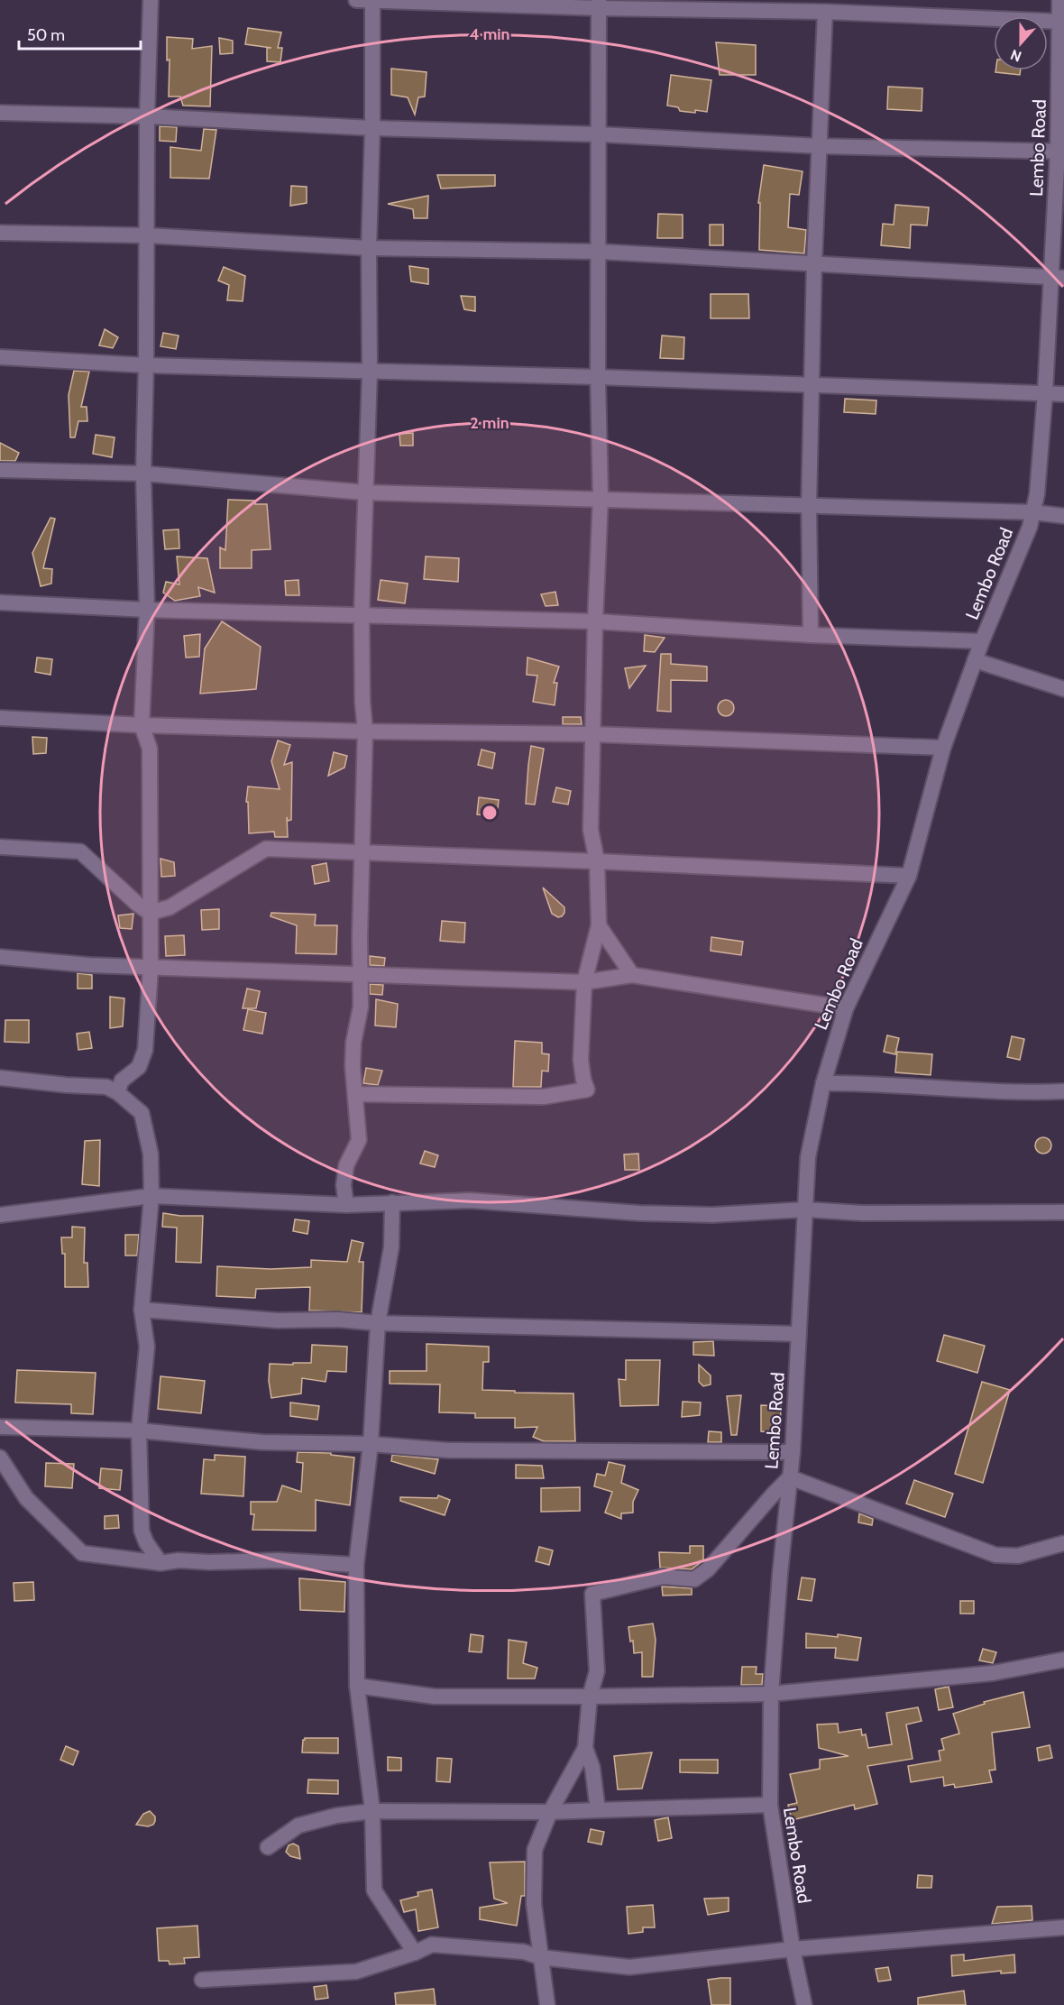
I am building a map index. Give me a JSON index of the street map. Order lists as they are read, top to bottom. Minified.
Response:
{"streets":{"street":["Lembo Road"]},"scale_bar":"50 m","north":"bottom","rings":["4 min","2 min"]}
